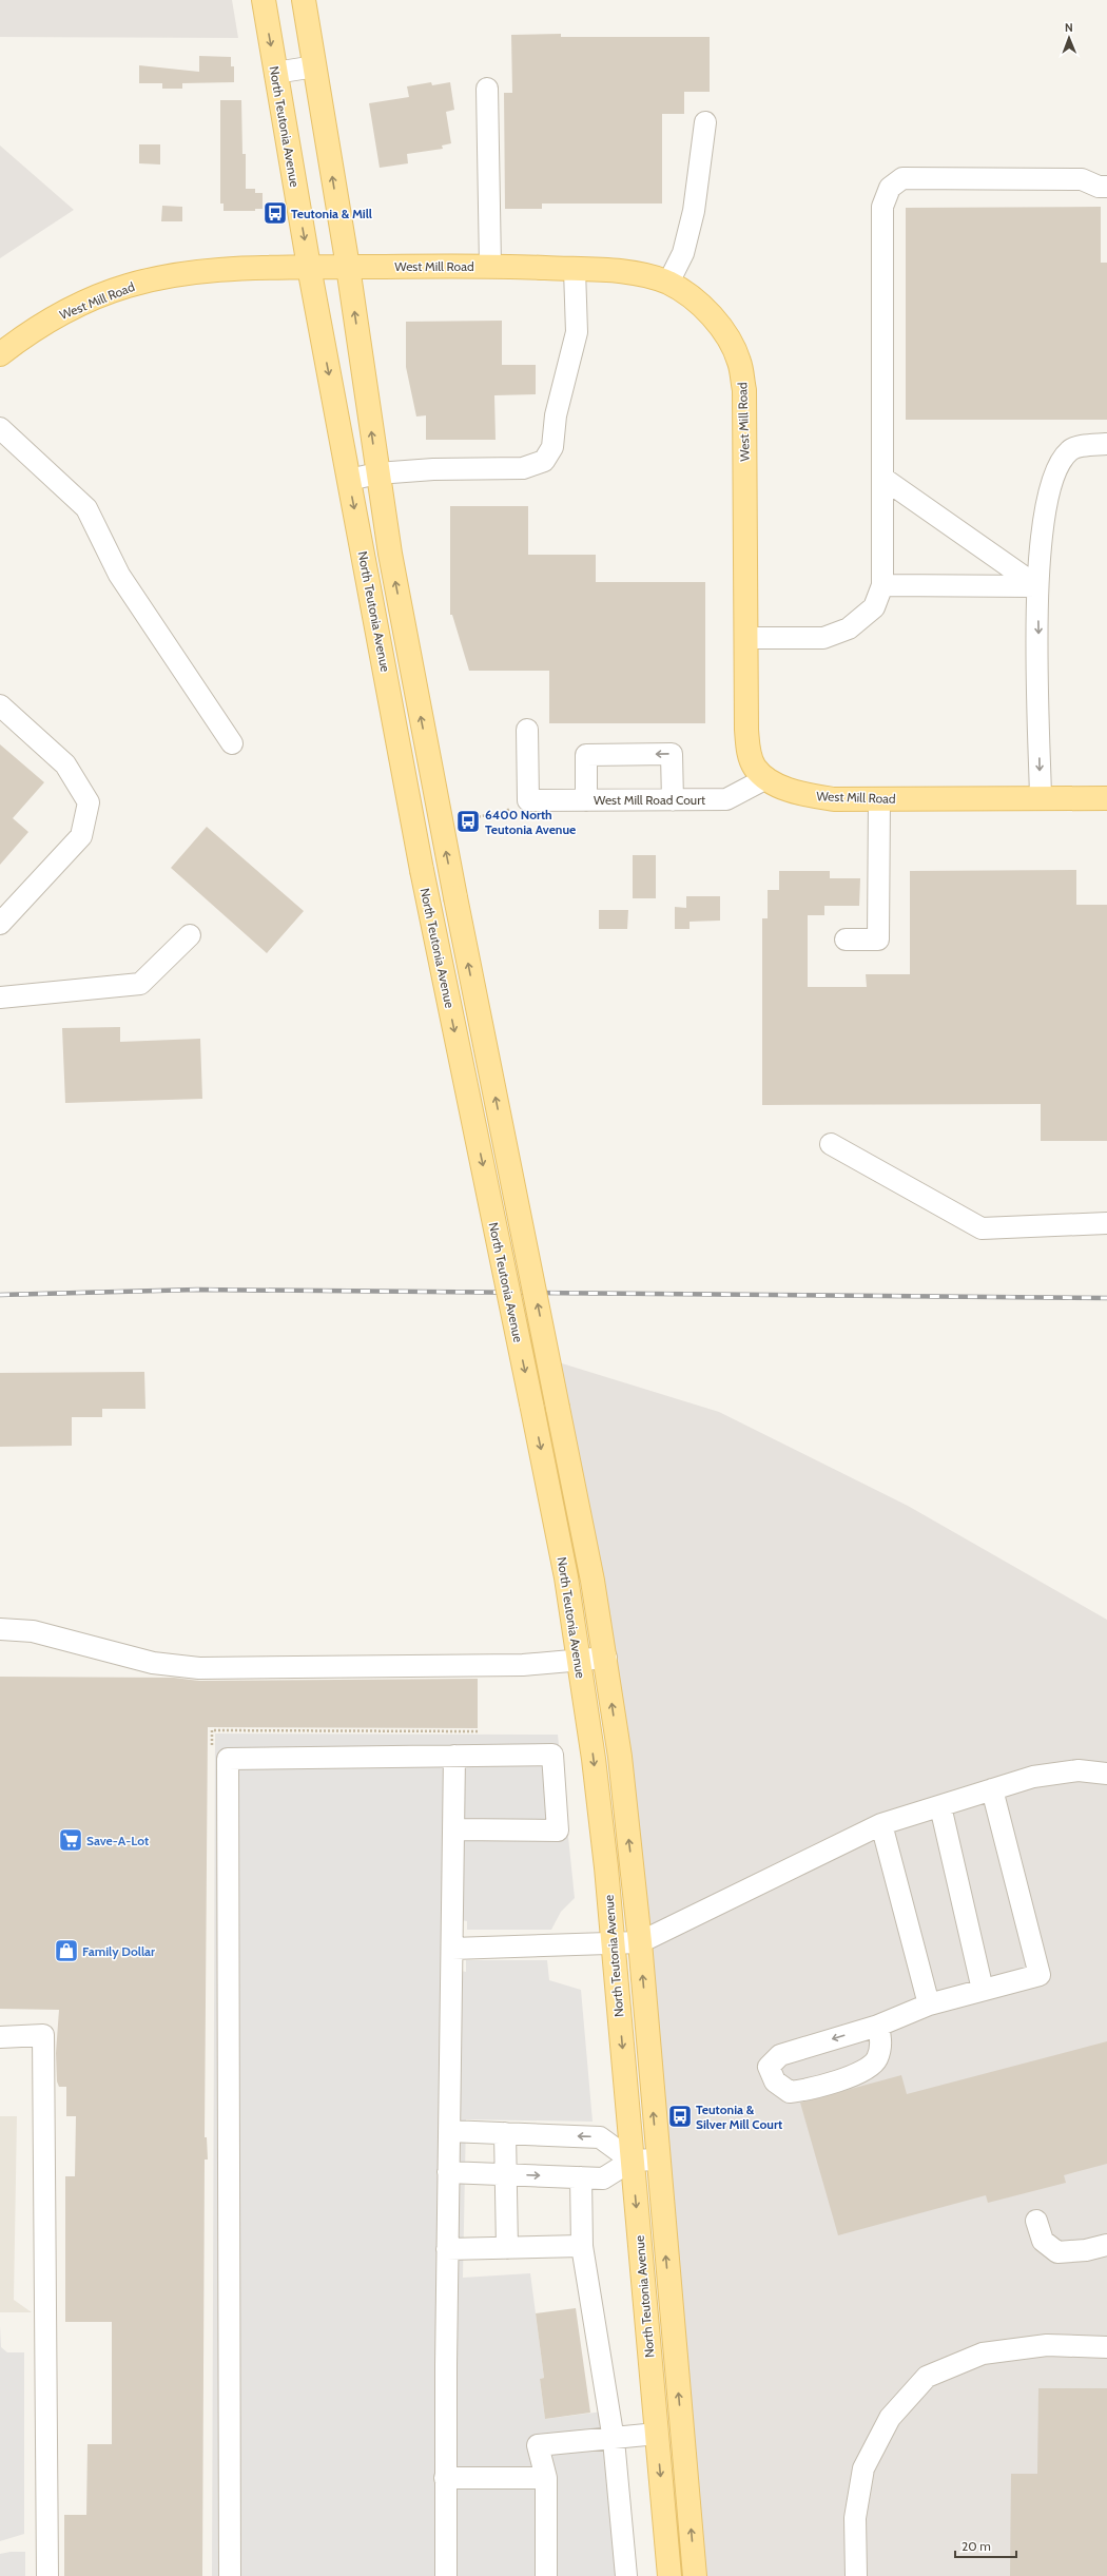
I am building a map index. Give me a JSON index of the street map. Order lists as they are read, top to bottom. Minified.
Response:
{"streets":{"main road":["North Teutonia Avenue","West Mill Road"],"street":["West Mill Road Court"]},"crossings":[["North Teutonia Avenue","West Mill Road"],["West Mill Road","West Mill Road Court"]],"places":{"bus stop":["Teutonia & Mill","6400 North Teutonia Avenue","Teutonia & Silver Mill Court"],"supermarket":["Save-A-Lot"],"shop":["Family Dollar"]},"scale_bar":"20 m","north":"top"}
